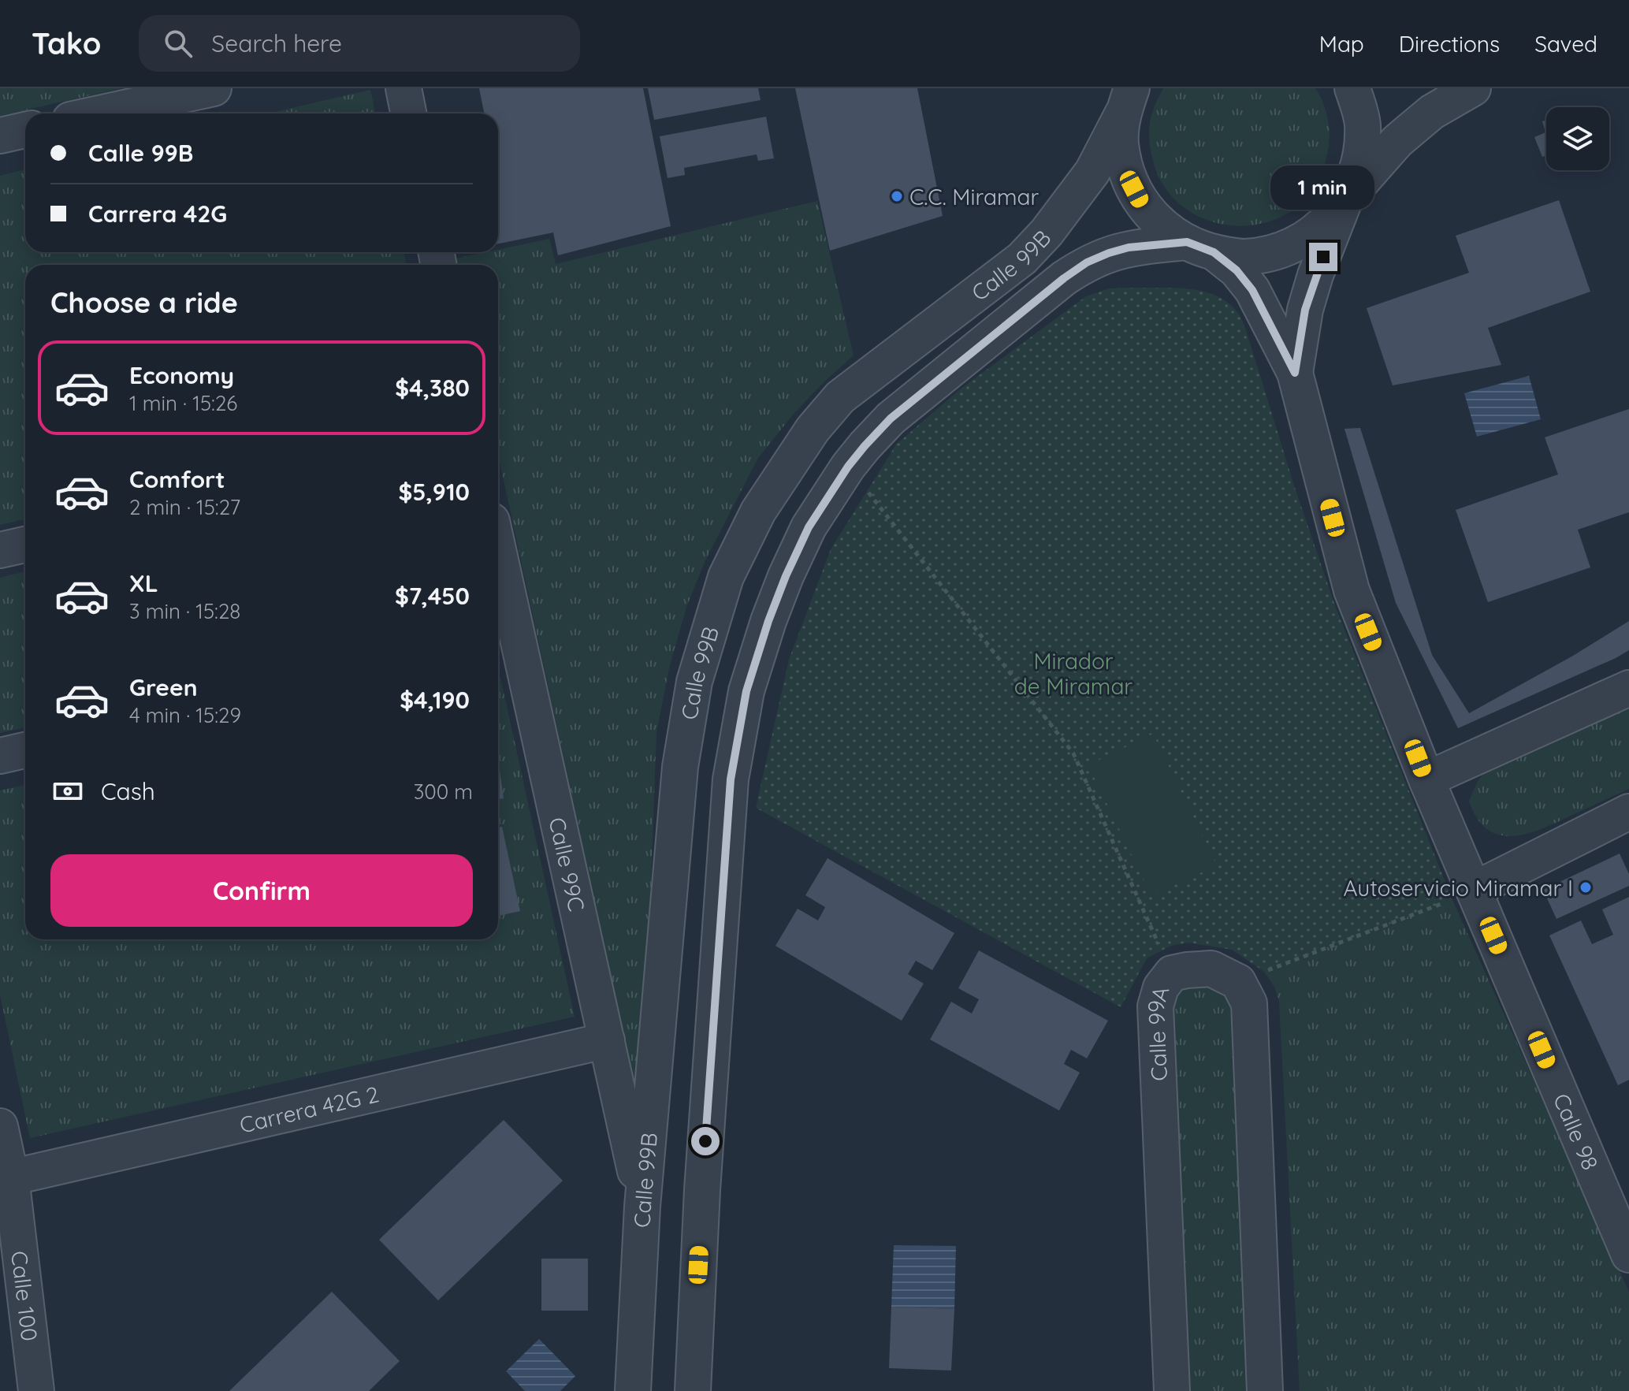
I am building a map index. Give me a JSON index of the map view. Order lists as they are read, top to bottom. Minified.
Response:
{"streets":{"street":["Calle 99B","Calle 99C","Calle 99A","Carrera 42G 2","Calle 98","Calle 100"]},"crossings":[["Calle 99B","Calle 99C"],["Calle 99C","Carrera 42G 2"],["Carrera 42G 2","Calle 100"]],"parks":["Mirador de Miramar"],"places":["C.C. Miramar","Autoservicio Miramar I"],"page":{"header":"Tako","search":"Search here","nav":["Map","Directions","Saved"],"banner":["Calle 99B","Carrera 42G"],"bubble":"1 min","heading":"Choose a ride","list":[{"name":"Economy","note":"1 min · 15:26","value":"$4,380"},{"name":"Comfort","note":"2 min · 15:27","value":"$5,910"},{"name":"XL","note":"3 min · 15:28","value":"$7,450"},{"name":"Green","note":"4 min · 15:29","value":"$4,190"}],"pay":["Cash","300 m"],"buttons":"Confirm"}}
